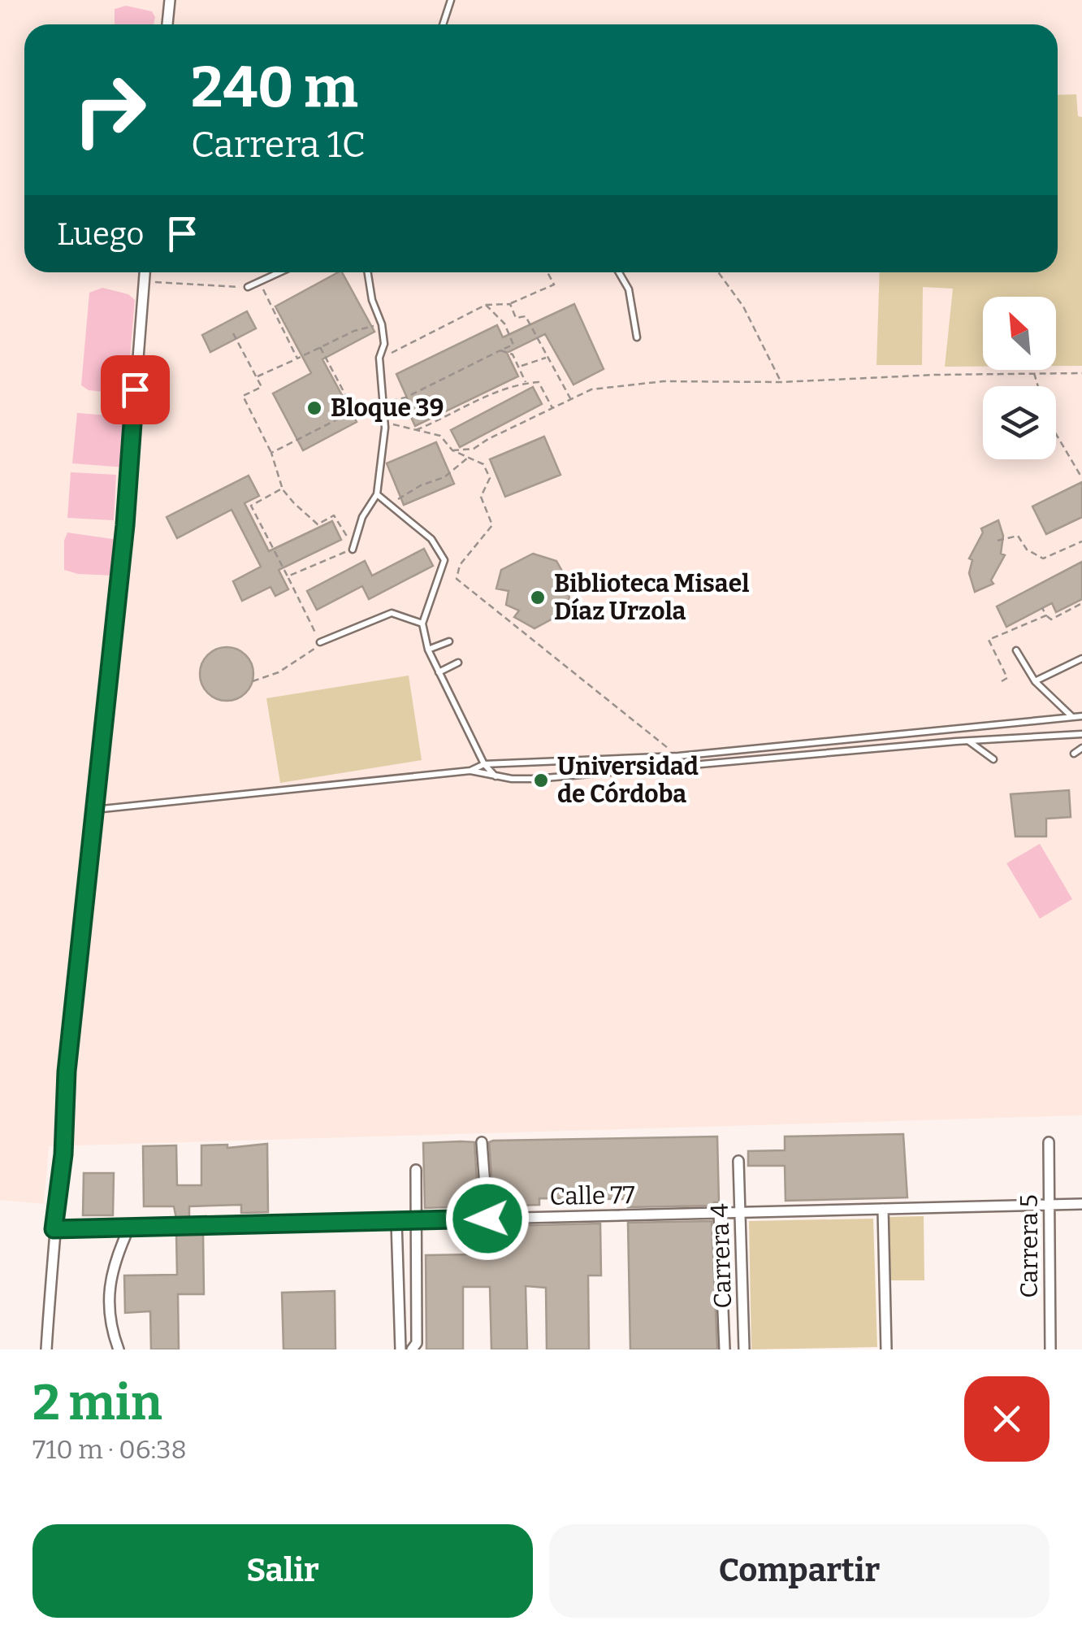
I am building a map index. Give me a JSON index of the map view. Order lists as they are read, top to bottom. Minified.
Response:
{"streets":{"street":["Calle 77","Carrera 5","Carrera 4"]},"crossings":[["Calle 77","Carrera 5"],["Calle 77","Carrera 4"]],"places":["Bloque 39","Biblioteca Misael Díaz Urzola","Universidad de Córdoba"],"north":"top left","page":{"turn":["240 m","Carrera 1C"],"then":"Luego","heading":["2 min","710 m · 06:38"],"buttons":["Salir","Compartir"]}}
